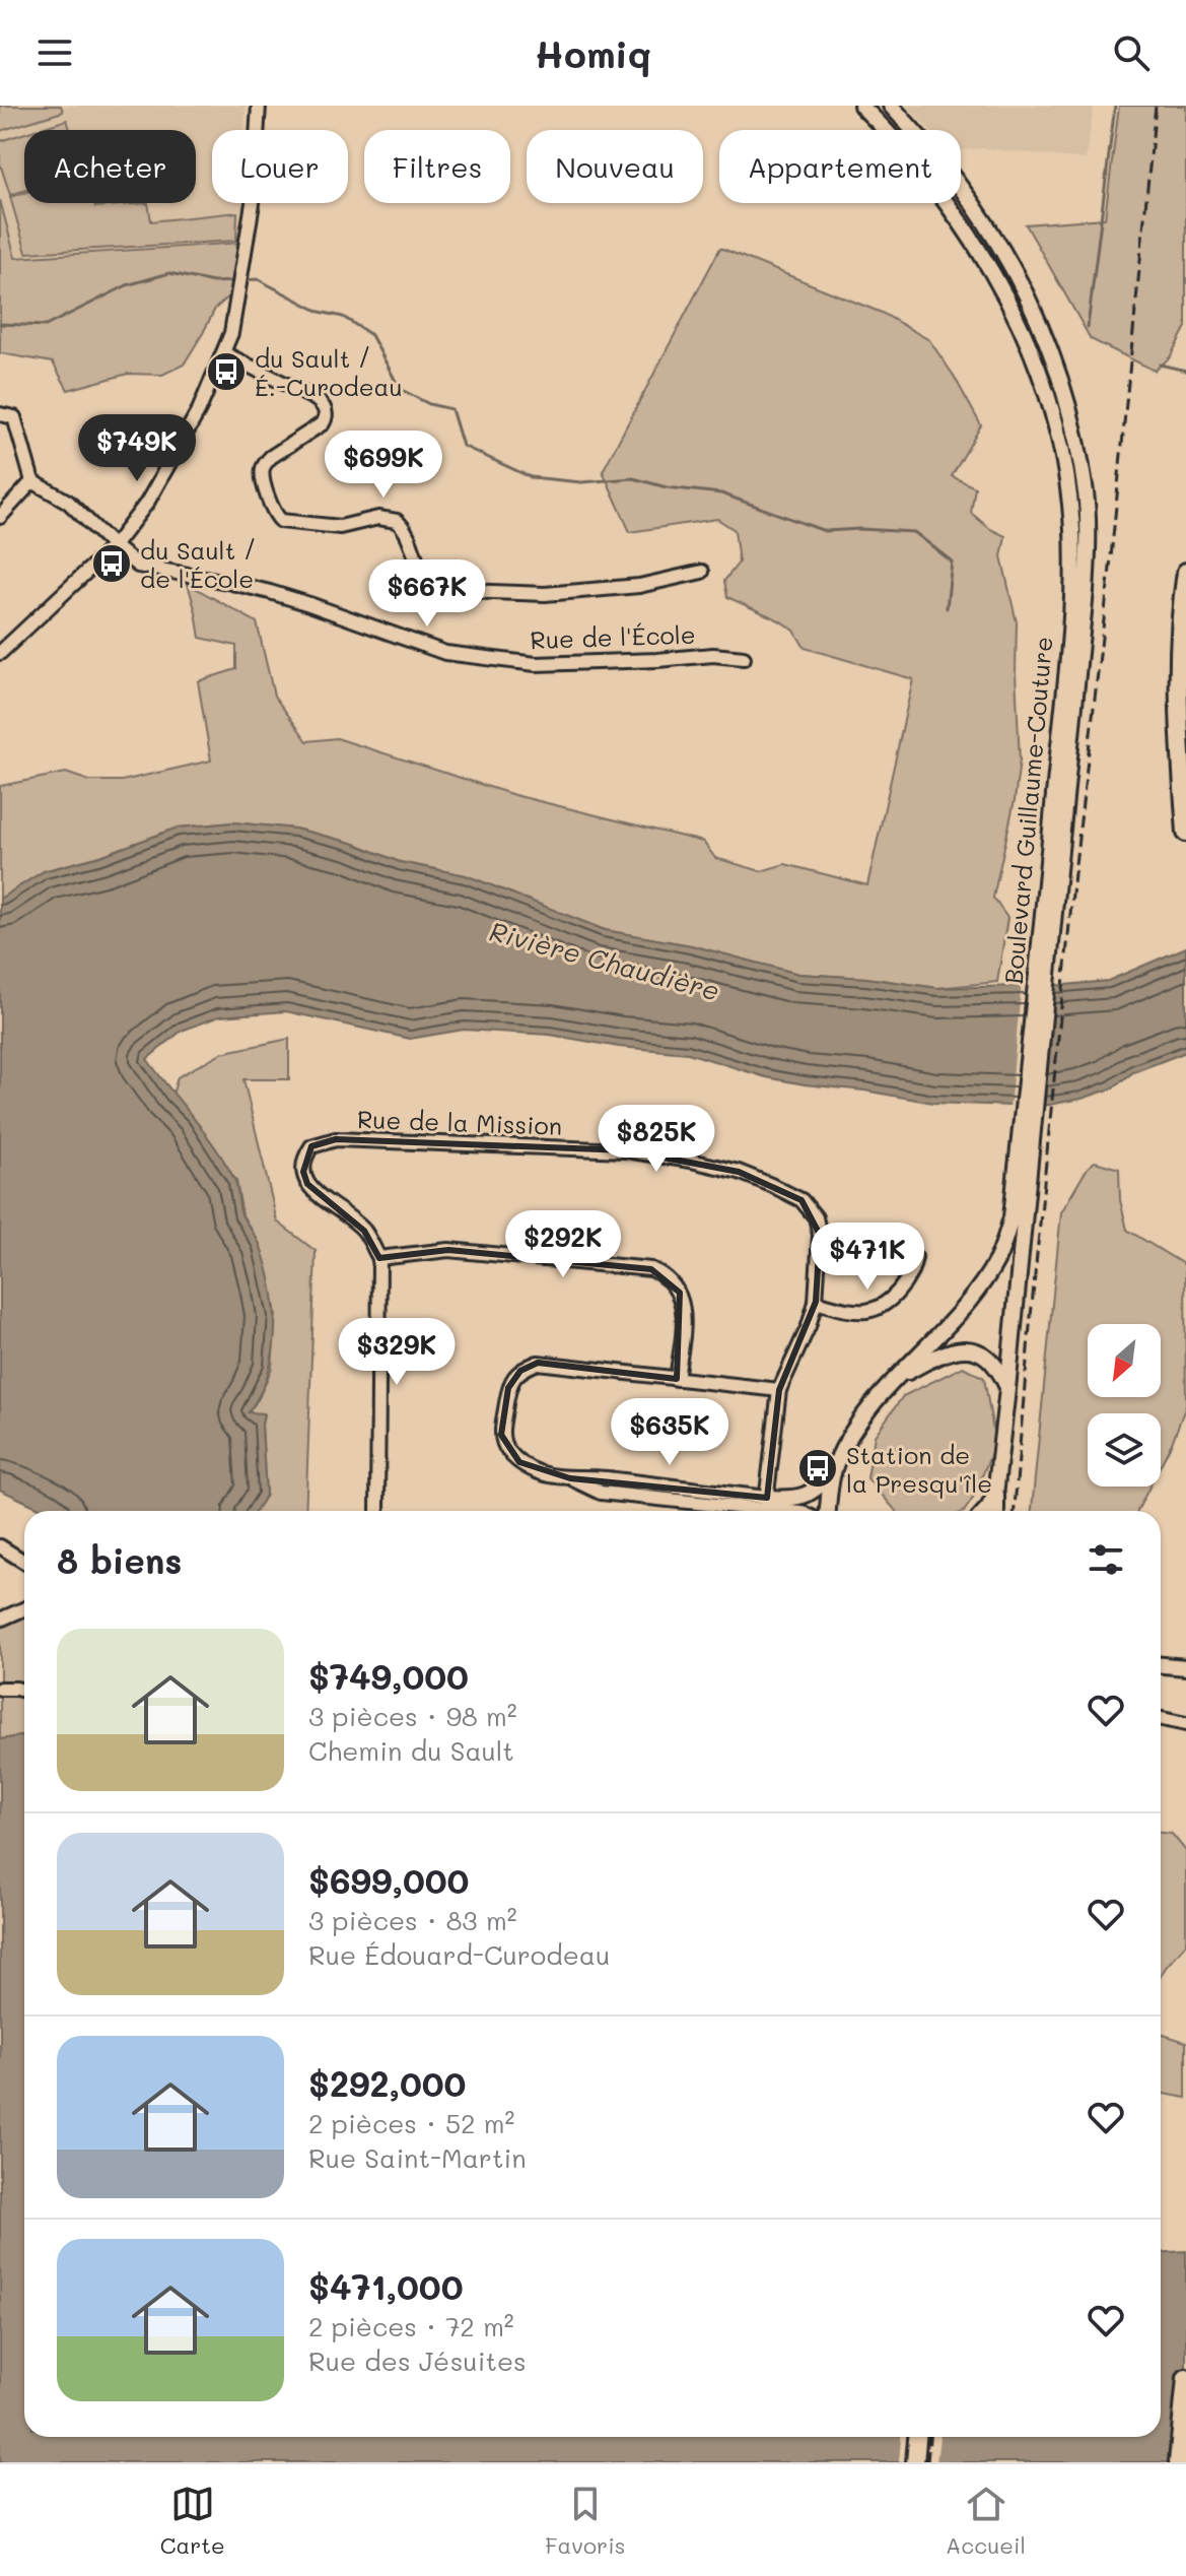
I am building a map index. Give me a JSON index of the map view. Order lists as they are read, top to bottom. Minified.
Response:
{"streets":{"highway":["Boulevard Guillaume-Couture"],"street":["Rue de l'École","Rue de la Mission"]},"water":["Rivière Chaudière"],"places":{"bus stop":["du Sault / É.-Curodeau","du Sault / de l'École","Station de la Presqu'île"]},"north":"bottom left","page":{"header":"Homiq","chip":["Acheter","Louer","Filtres","Nouveau","Appartement"],"price":["$749K","$699K","$667K","$825K","$292K","$471K","$329K","$635K"],"heading":"8 biens","list":[{"name":"$749,000","note":"3 pièces · 98 m² · Chemin du Sault"},{"name":"$699,000","note":"3 pièces · 83 m² · Rue Édouard-Curodeau"},{"name":"$292,000","note":"2 pièces · 52 m² · Rue Saint-Martin"},{"name":"$471,000","note":"2 pièces · 72 m² · Rue des Jésuites"}],"tabs":["Carte","Favoris","Accueil"]}}
